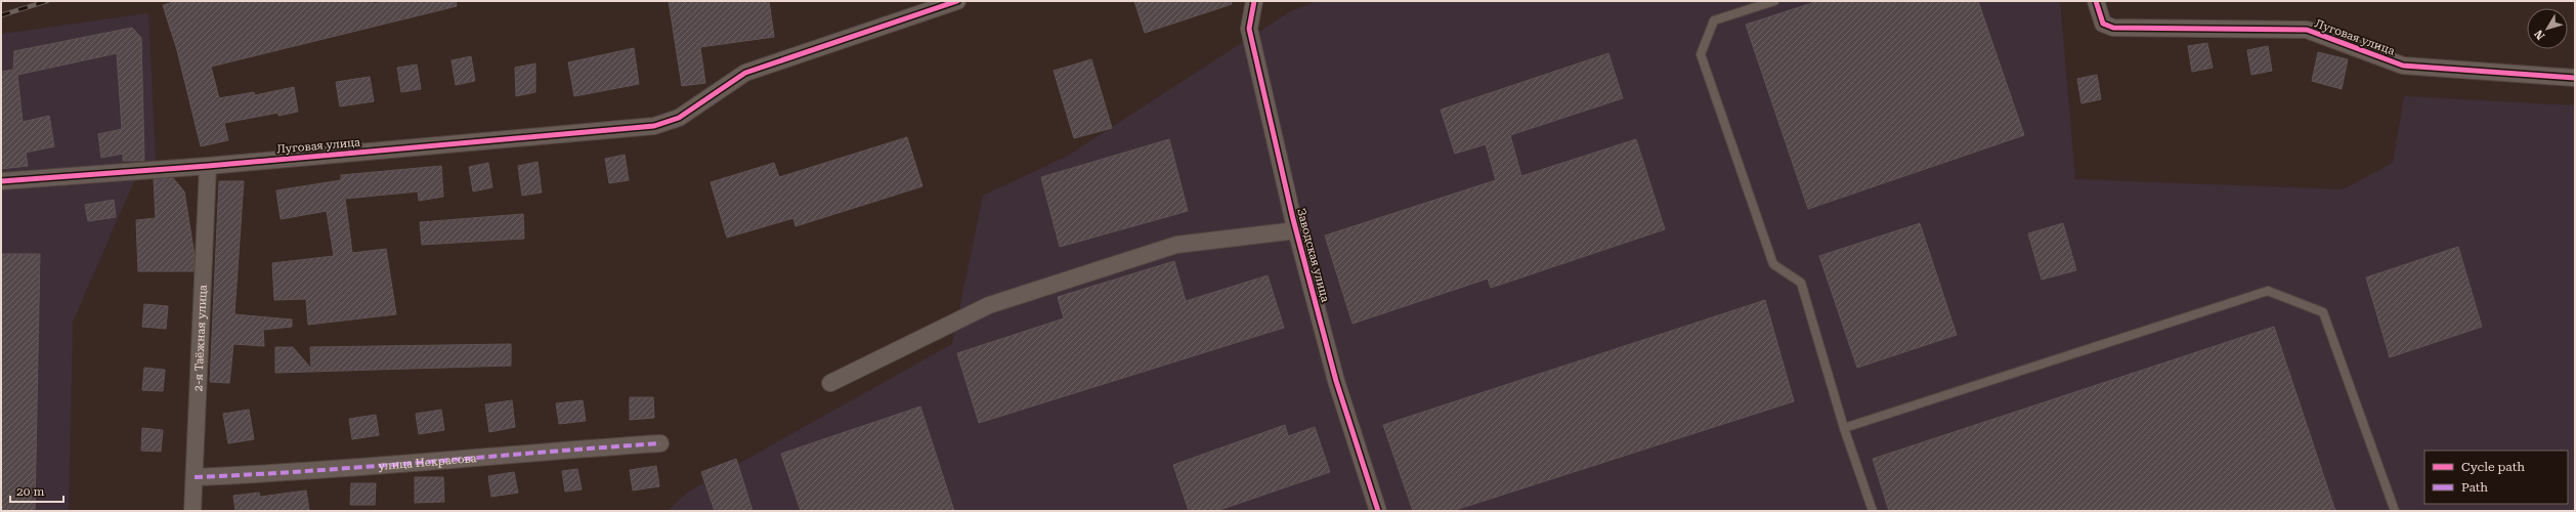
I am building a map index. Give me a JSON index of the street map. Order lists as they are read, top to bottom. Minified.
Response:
{"streets":{"street":["Луговая улица","Заводская улица","2-я Таёжная улица","улица Некрасова"]},"crossings":[["Луговая улица","2-я Таёжная улица"],["2-я Таёжная улица","улица Некрасова"]],"legend":["Cycle path","Path"],"scale_bar":"20 m","north":"bottom left"}
